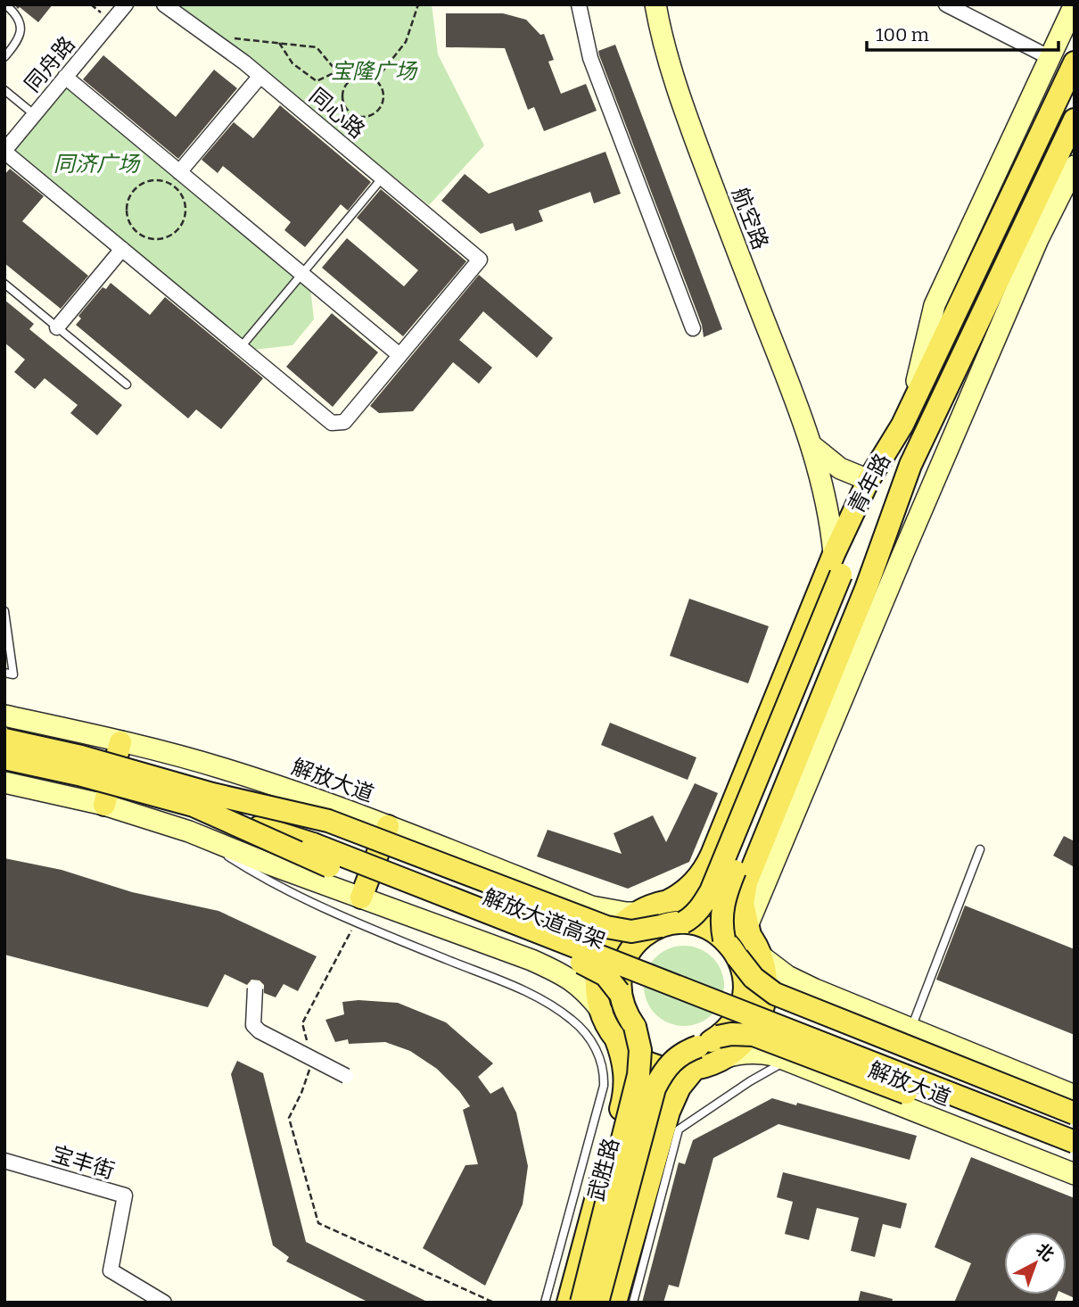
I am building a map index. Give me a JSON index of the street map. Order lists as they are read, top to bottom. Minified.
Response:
{"streets":{"main road":["航空路","青年路","解放大道","解放大道高架","武胜路"],"street":["同舟路","同心路","宝丰街"]},"crossings":[["航空路","青年路"]],"parks":["宝隆广场","同济广场"],"scale_bar":"100 m","north":"top right"}
